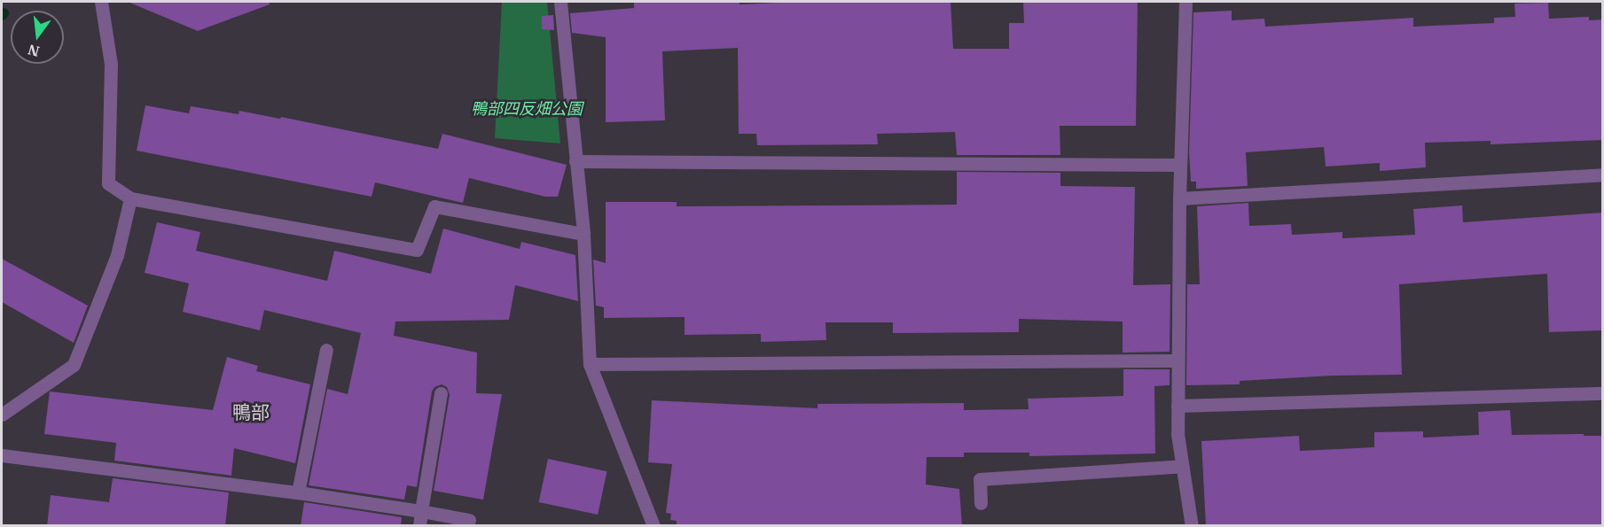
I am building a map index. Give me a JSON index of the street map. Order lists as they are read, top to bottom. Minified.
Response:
{"districts":["鴨部"],"parks":["鴨部四反畑公園"],"north":"bottom"}
